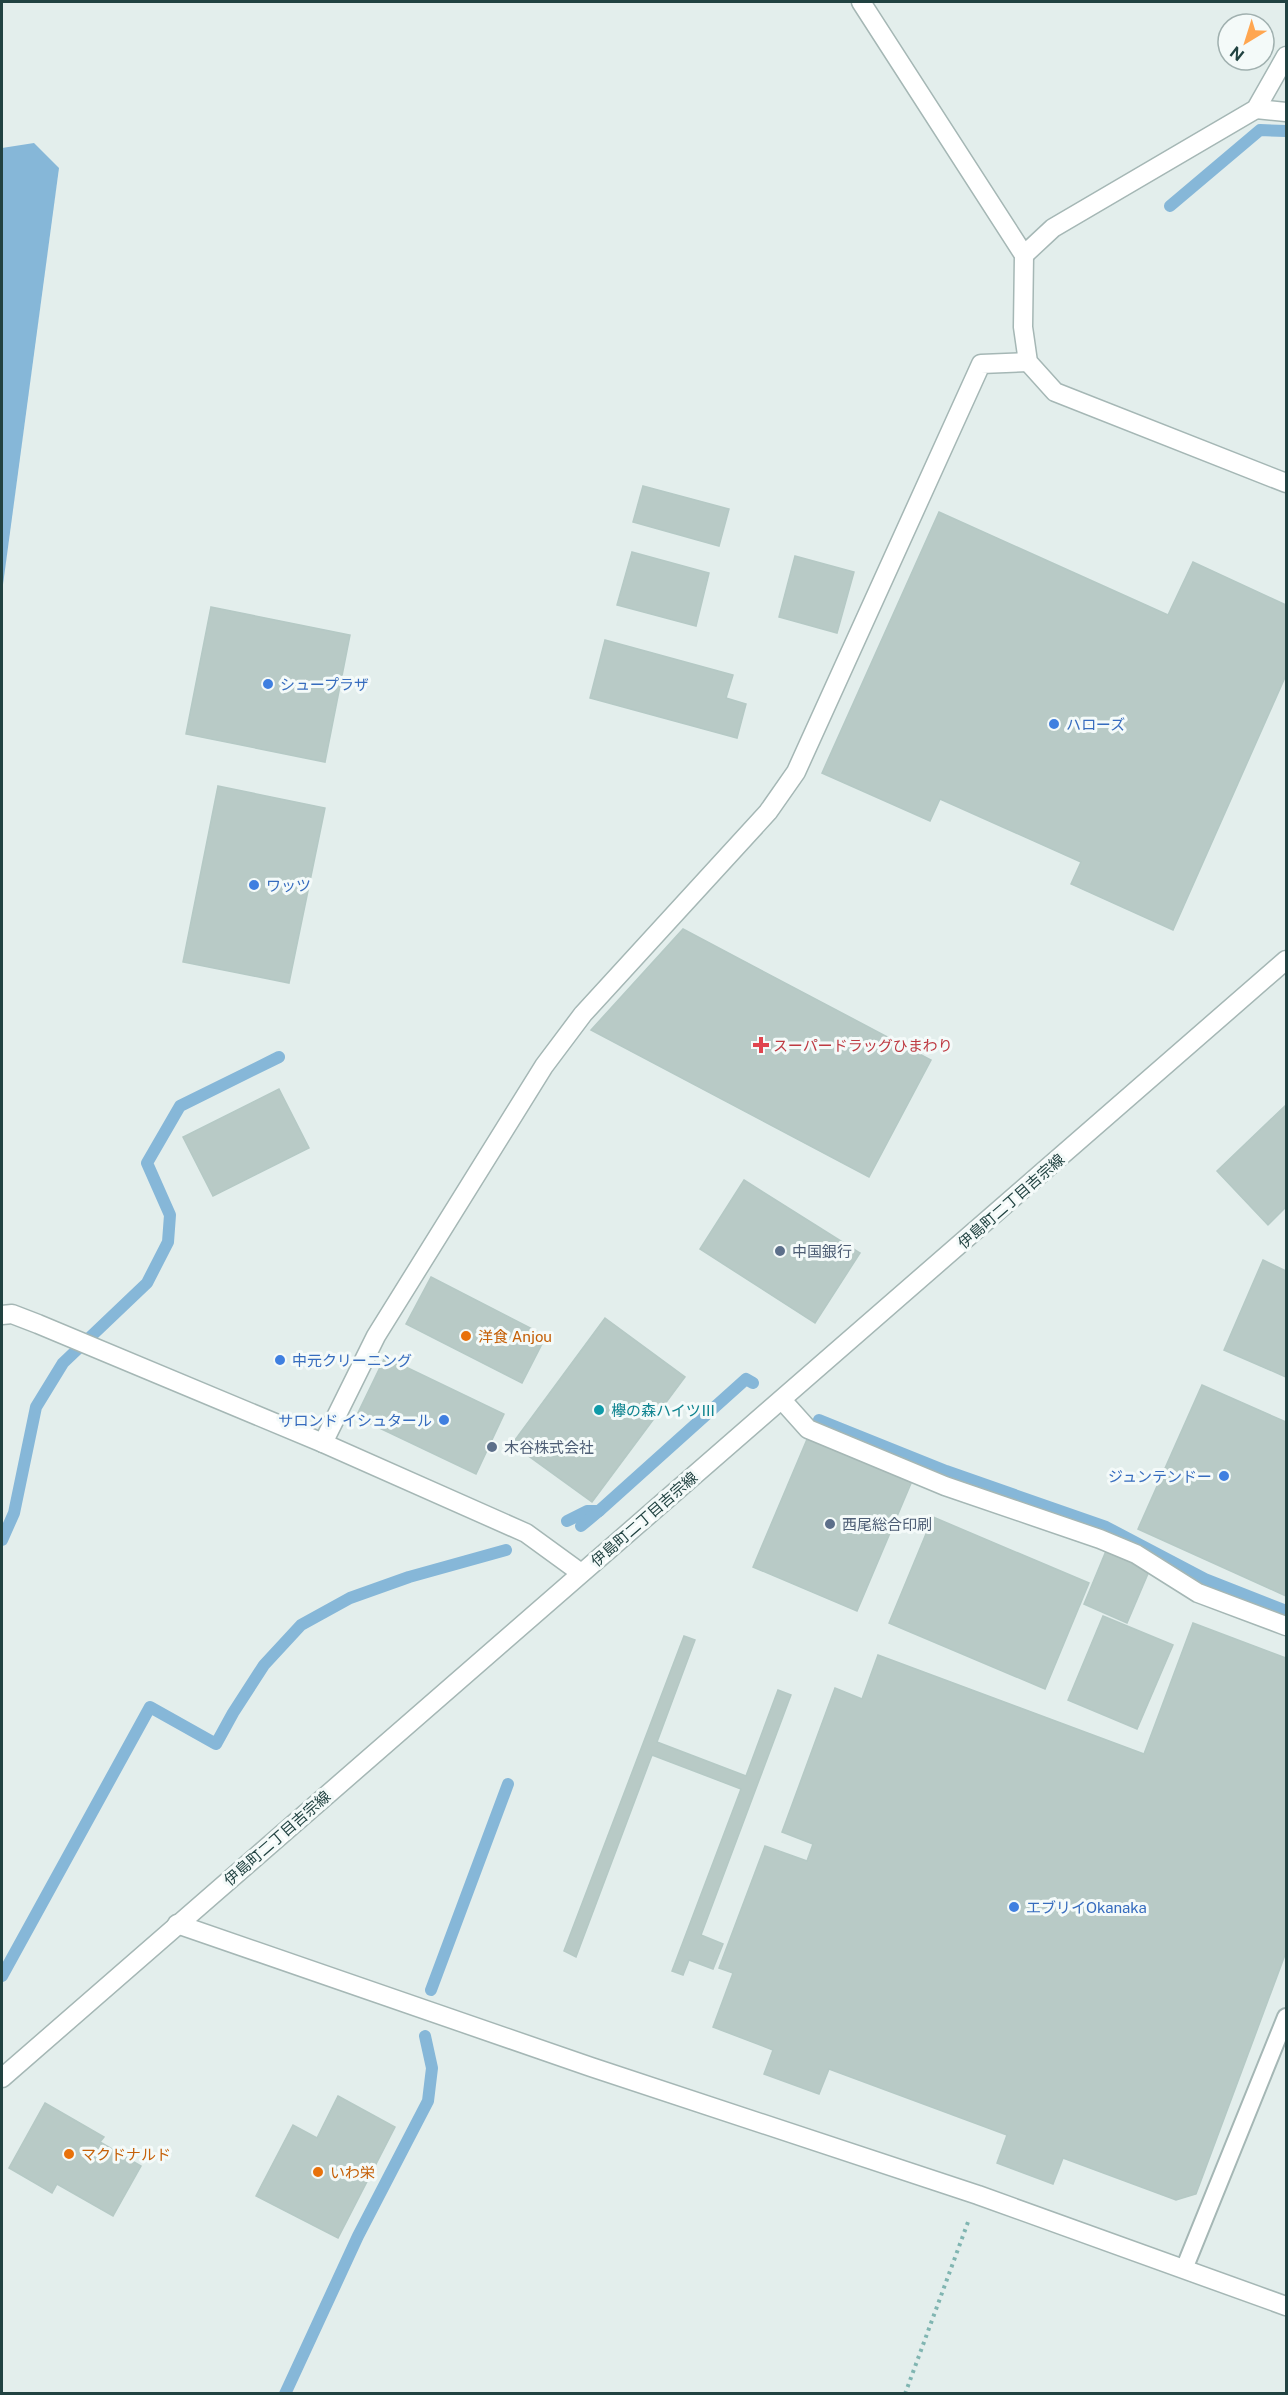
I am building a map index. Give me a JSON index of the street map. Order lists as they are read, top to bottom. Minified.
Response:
{"streets":{"street":["伊島町二丁目吉宗線"]},"places":{"other":["シュープラザ","ハローズ","ワッツ","中国銀行","洋食 Anjou","中元クリーニング","欅の森ハイツⅢ","サロンド イシュタール","木谷株式会社","ジュンテンドー","西尾総合印刷","エブリイOkanaka","マクドナルド","いわ栄"],"health":["スーパードラッグひまわり"]},"north":"bottom left"}
